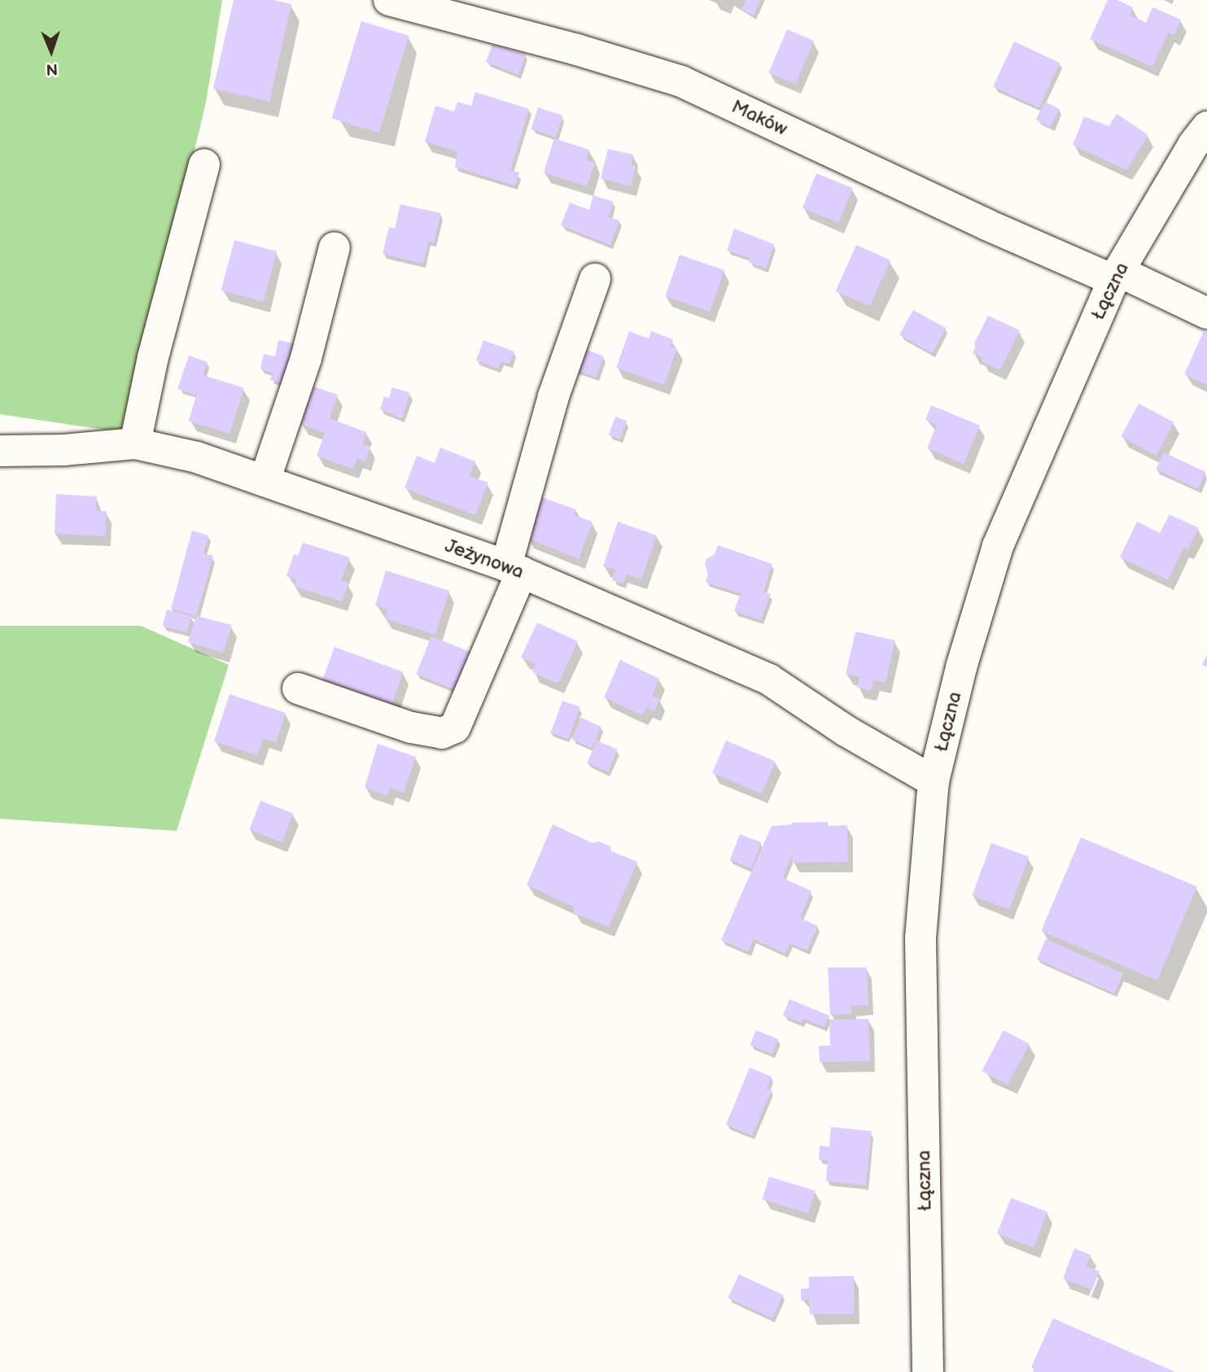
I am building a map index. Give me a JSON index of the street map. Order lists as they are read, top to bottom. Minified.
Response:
{"streets":{"street":["Maków","Łączna","Jeżynowa"]},"crossings":[["Maków","Łączna"],["Łączna","Jeżynowa"]],"north":"bottom"}
